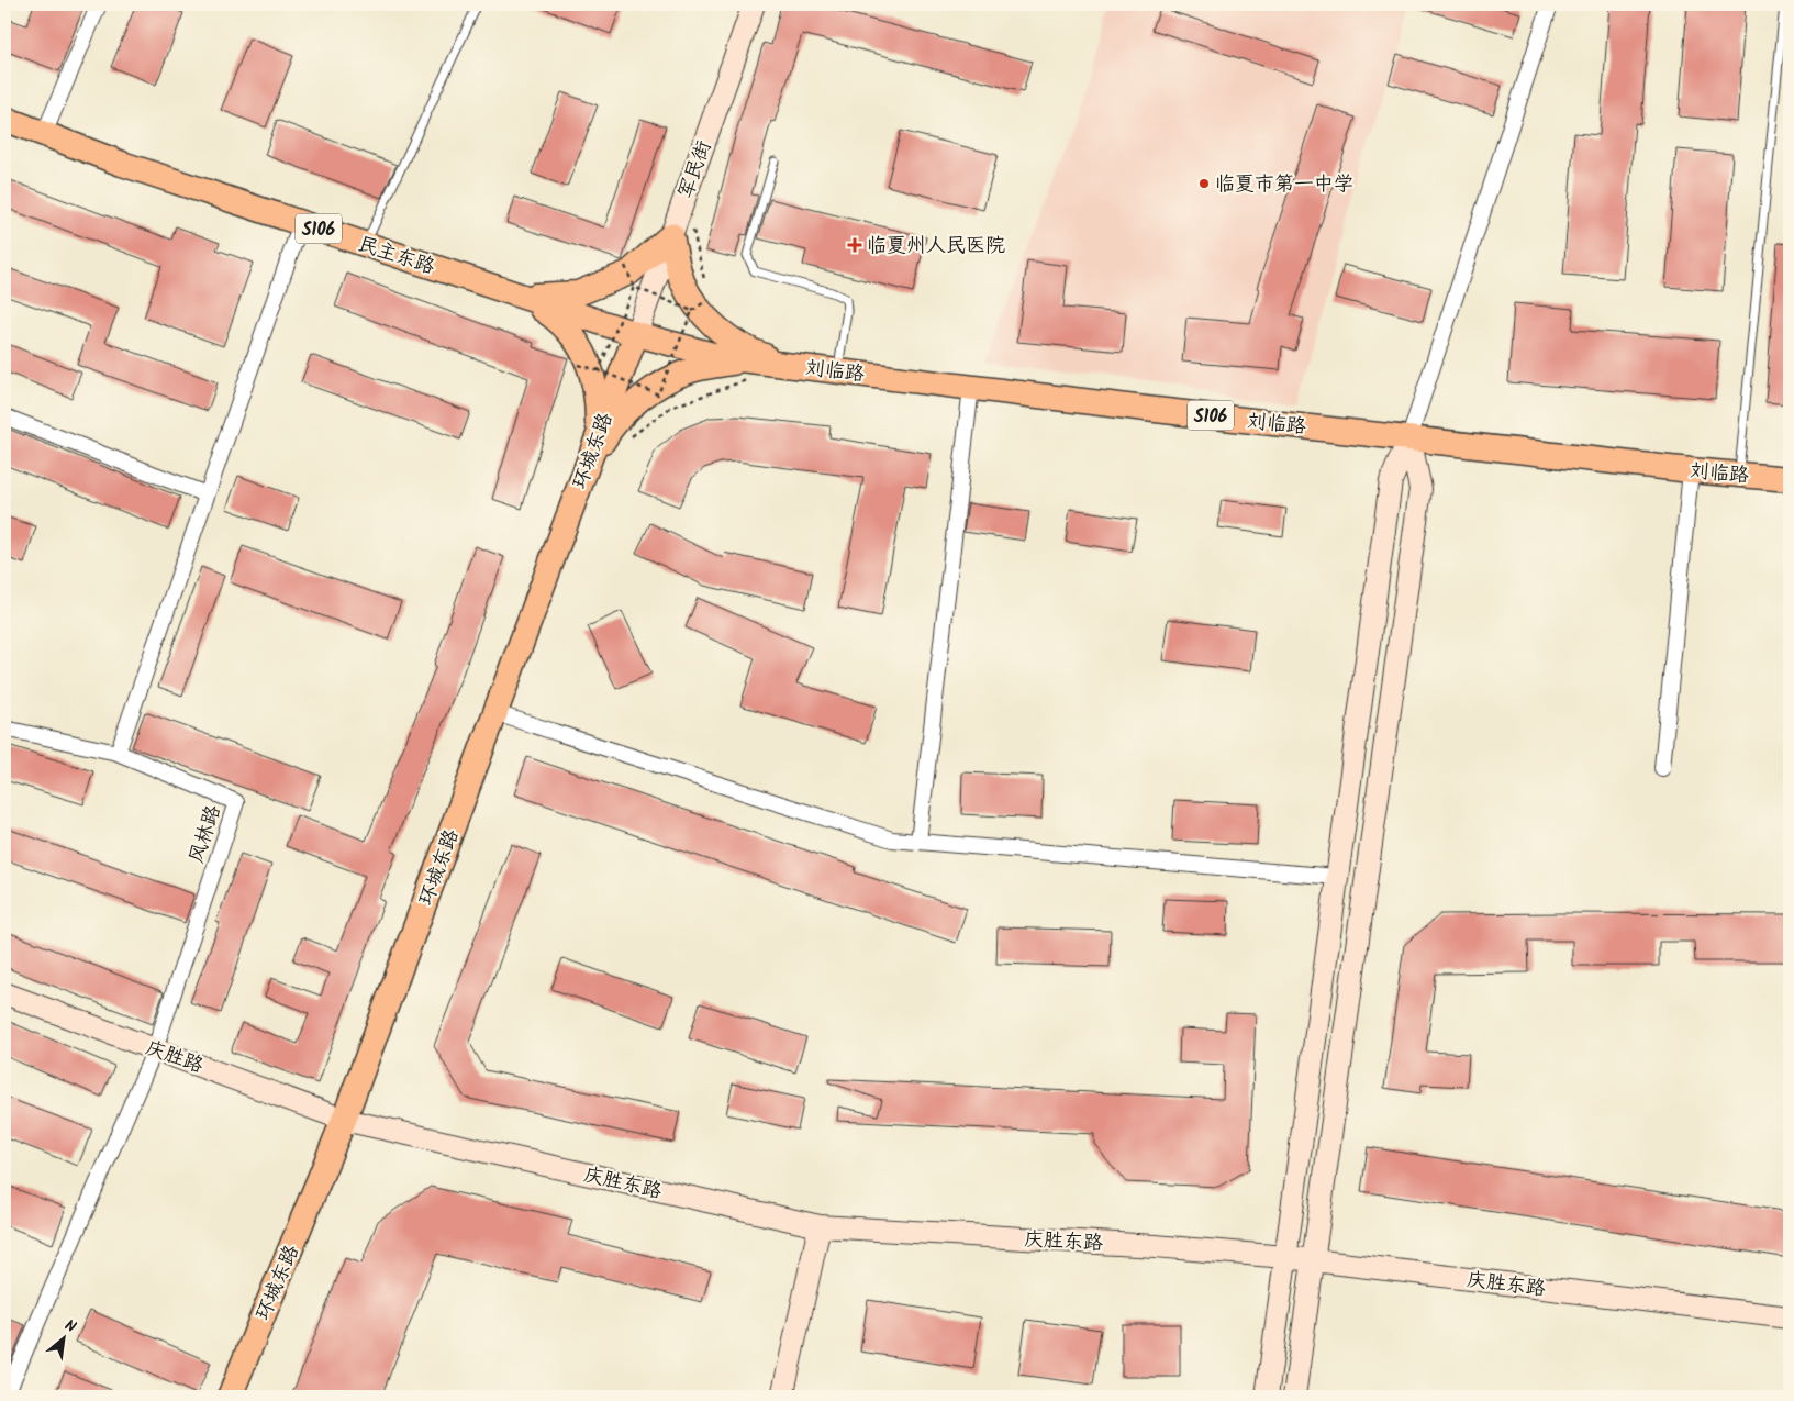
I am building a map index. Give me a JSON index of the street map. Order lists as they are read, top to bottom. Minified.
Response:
{"streets":{"main road":["军民街","S106","民主东路","刘临路","环城东路","庆胜路","庆胜东路"],"street":["风林路"]},"crossings":[["军民街","民主东路"],["军民街","刘临路"],["军民街","环城东路"],["民主东路","刘临路"],["民主东路","环城东路"],["刘临路","环城东路"],["环城东路","庆胜路"],["环城东路","庆胜东路"],["风林路","庆胜路"],["庆胜路","庆胜东路"]],"places":{"other":["临夏市第一中学"],"health":["临夏州人民医院"]},"north":"top right"}
